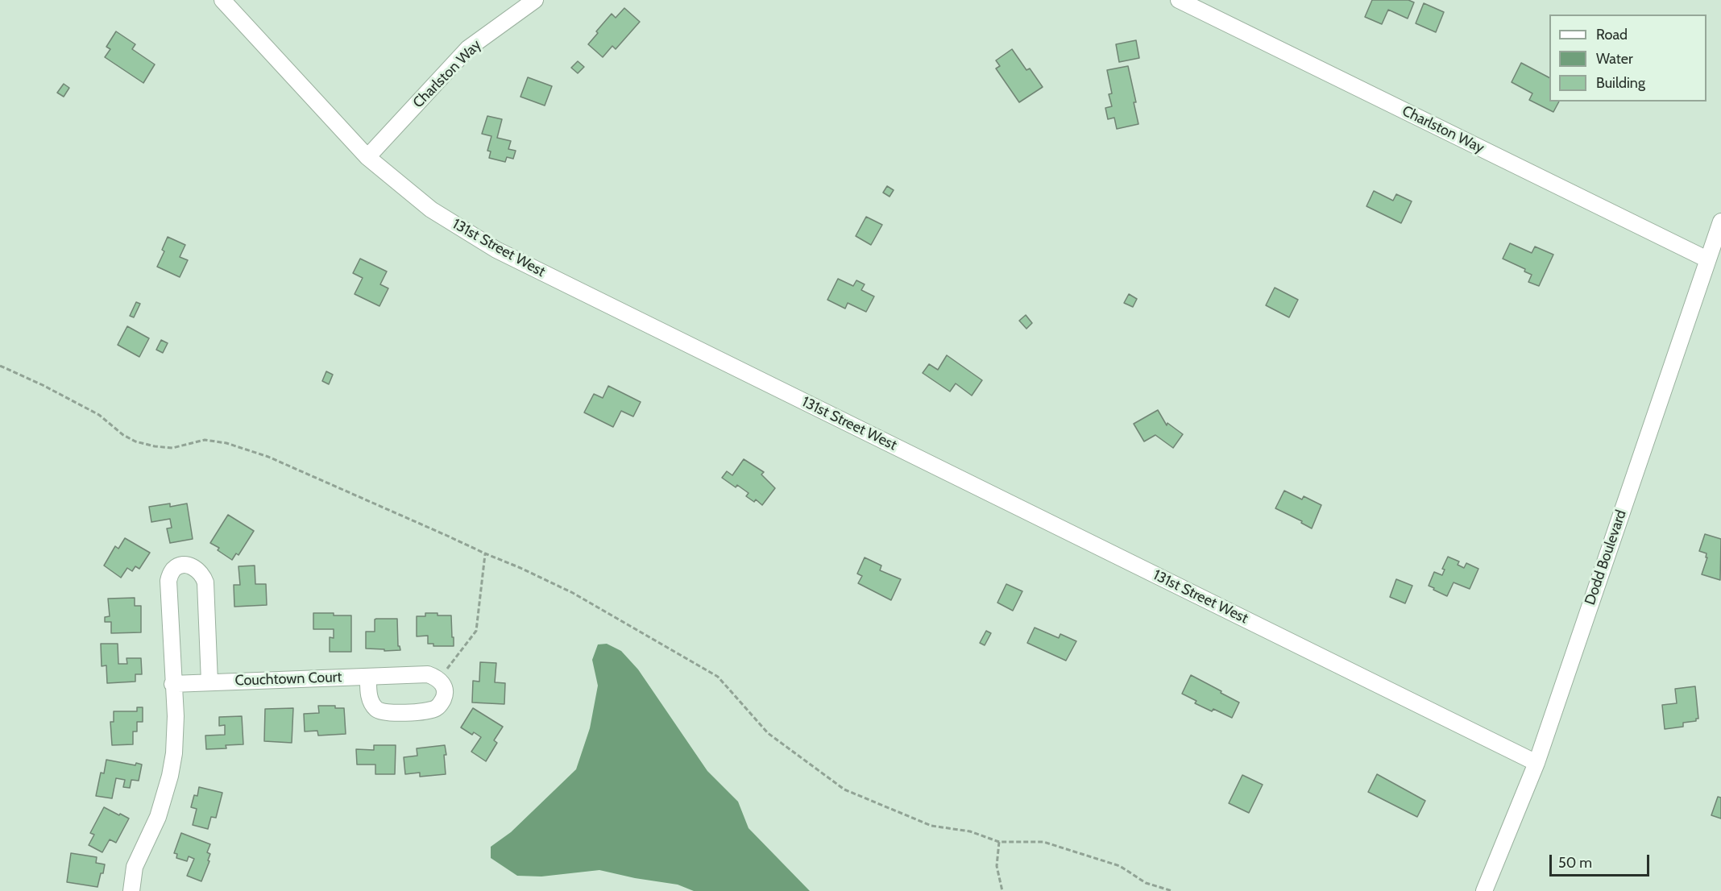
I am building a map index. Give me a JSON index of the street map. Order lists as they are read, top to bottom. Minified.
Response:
{"streets":{"street":["Charlston Way","131st Street West","Dodd Boulevard","Couchtown Court"]},"crossings":[["Charlston Way","131st Street West"],["Charlston Way","Dodd Boulevard"],["131st Street West","Dodd Boulevard"]],"legend":["Road","Water","Building"],"scale_bar":"50 m"}
